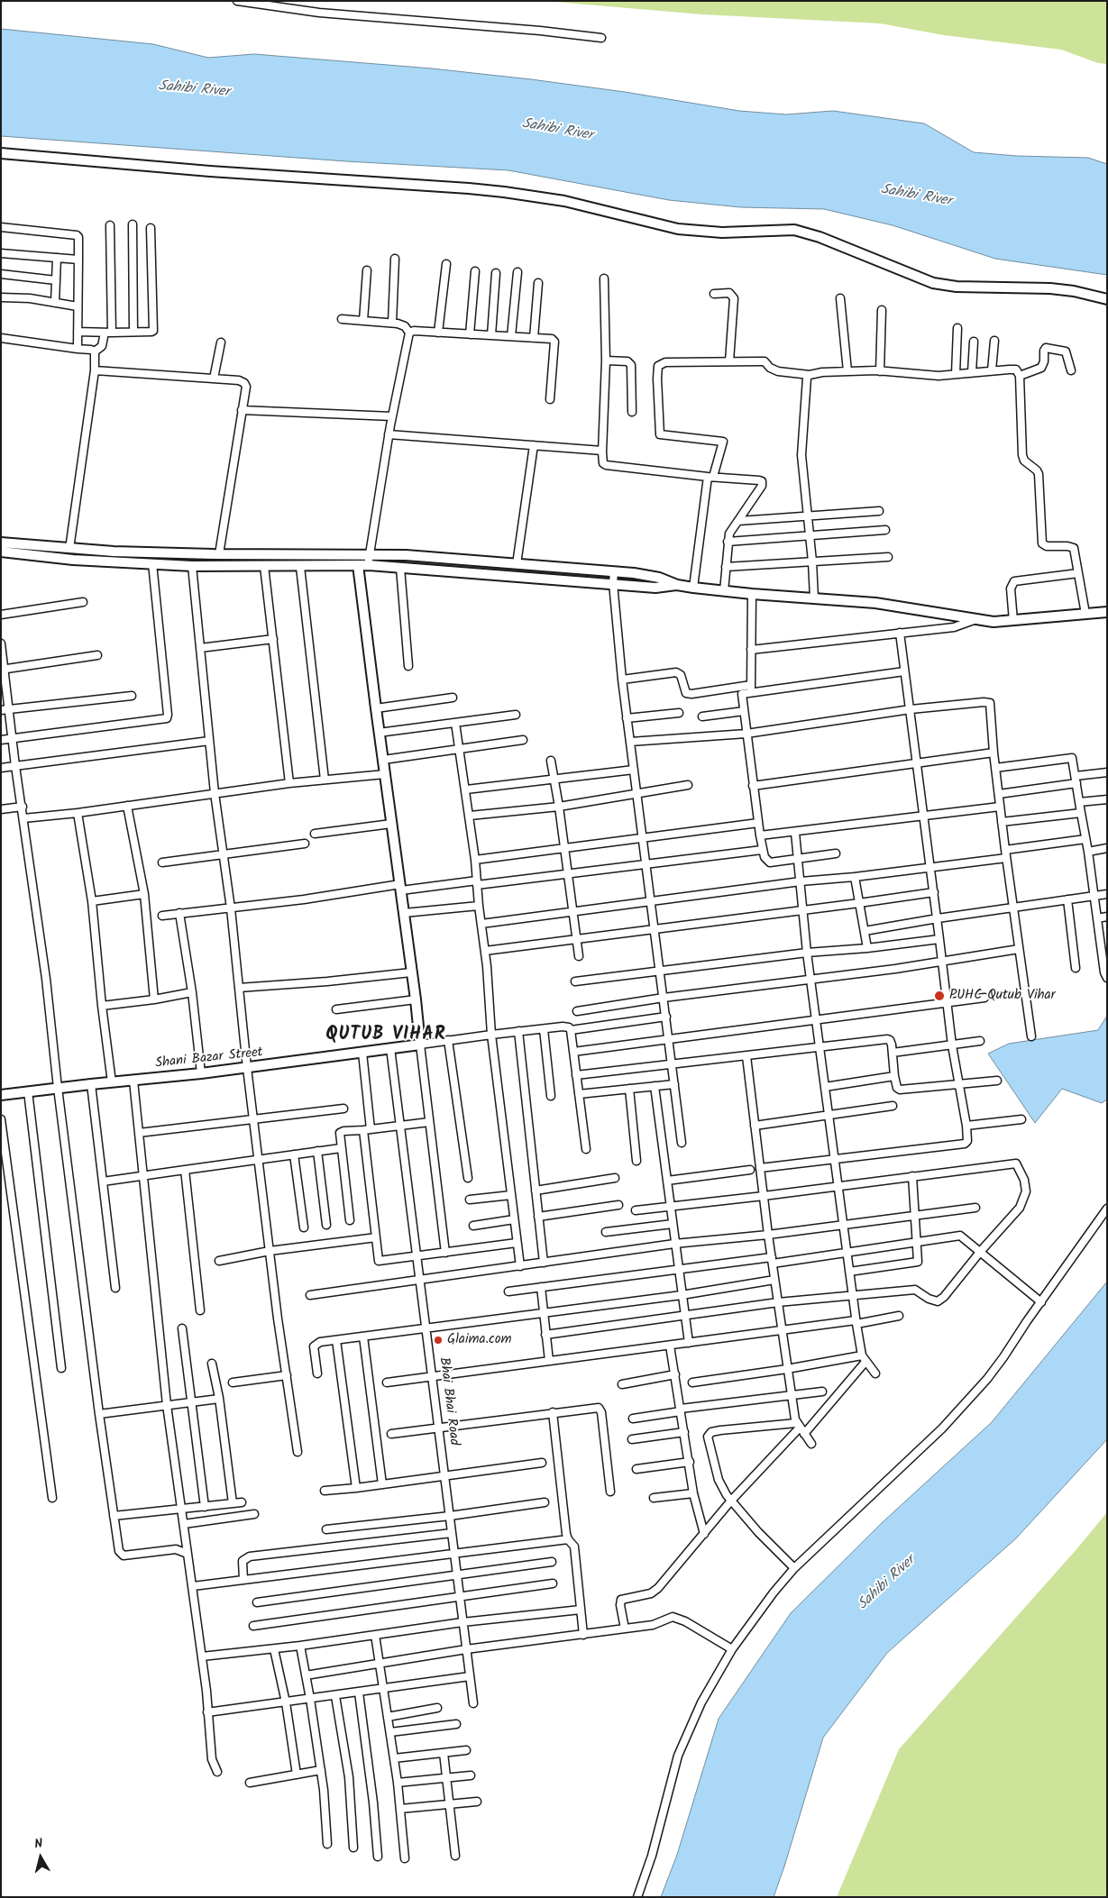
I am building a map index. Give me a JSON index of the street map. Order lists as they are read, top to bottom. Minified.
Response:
{"streets":{"street":["Shani Bazar Street","Bhai Bhai Road"]},"crossings":[["Shani Bazar Street","Bhai Bhai Road"]],"districts":["QUTUB VIHAR"],"water":["Sahibi River"],"places":["PUHC Qutub Vihar","Glaima.com"],"north":"top"}
